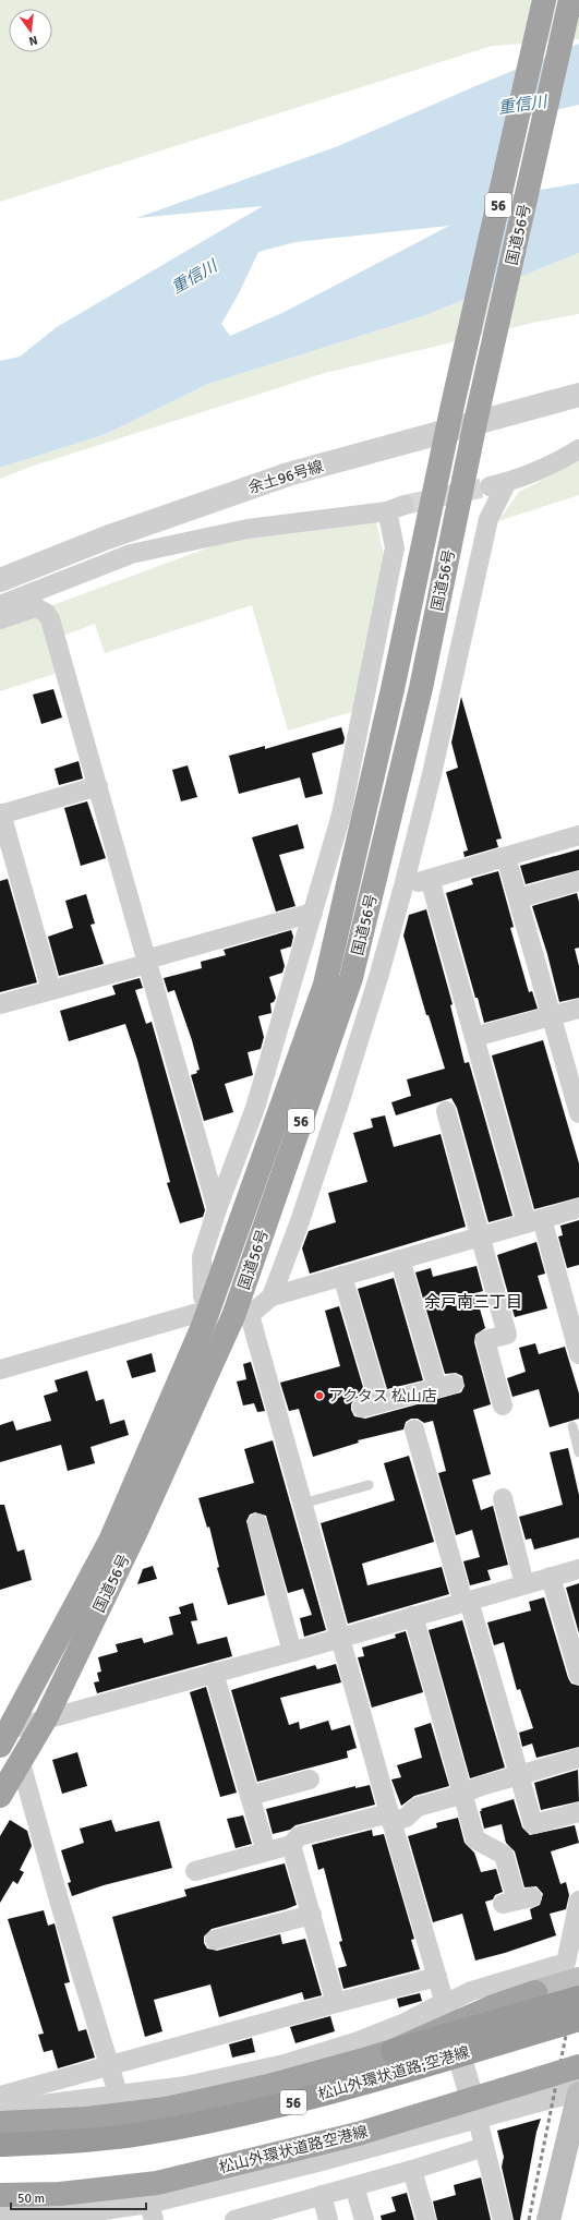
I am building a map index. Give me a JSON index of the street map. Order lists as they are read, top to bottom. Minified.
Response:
{"streets":{"highway":["56","国道56号","松山外環状道路;空港線","松山外環状道路空港線"],"street":["余土96号線"]},"crossings":[["国道56号","余土96号線"]],"districts":["余戸南三丁目"],"water":["重信川"],"places":["アクタス 松山店"],"scale_bar":"50 m","north":"bottom"}
